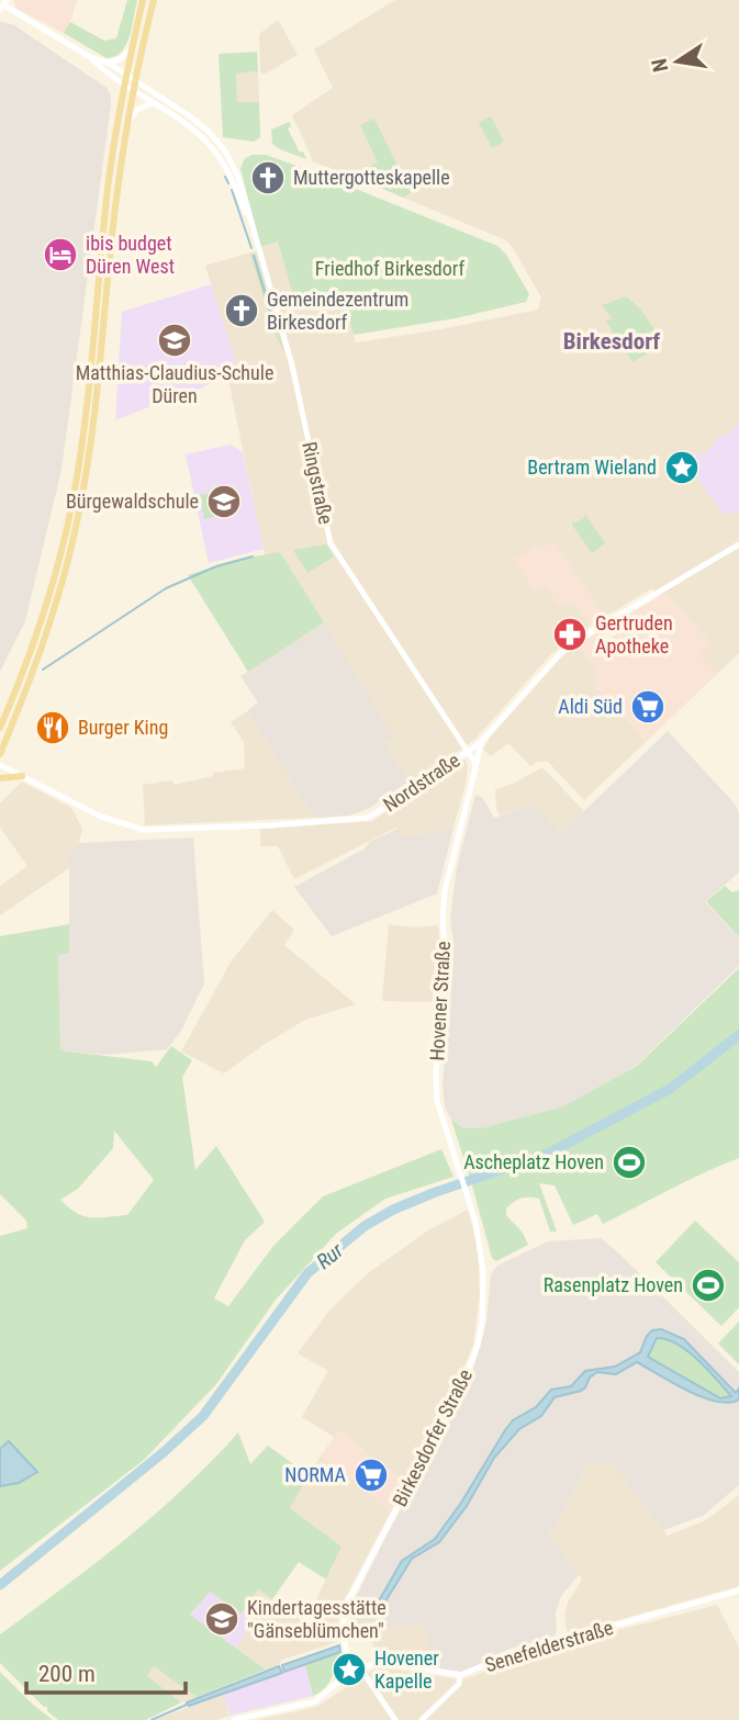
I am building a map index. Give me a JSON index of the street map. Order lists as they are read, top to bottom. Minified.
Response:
{"streets":{"main road":["Ringstraße","Nordstraße","Hovener Straße","Birkesdorfer Straße","Senefelderstraße"]},"crossings":[["Ringstraße","Nordstraße"],["Nordstraße","Hovener Straße"],["Hovener Straße","Birkesdorfer Straße"],["Birkesdorfer Straße","Senefelderstraße"]],"districts":["Birkesdorf"],"water":["Rur"],"parks":["Friedhof Birkesdorf"],"places":{"church":["Muttergotteskapelle","Gemeindezentrum Birkesdorf"],"hotel":["ibis budget Düren West"],"school or university":["Matthias-Claudius-Schule Düren","Bürgewaldschule","Kindertagesstätte \"Gänseblümchen\""],"place":["Bertram Wieland","Hovener Kapelle"],"pharmacy":["Gertruden Apotheke"],"supermarket":["Aldi Süd","NORMA"],"restaurant":["Burger King"],"sports":["Ascheplatz Hoven","Rasenplatz Hoven"]},"scale_bar":"200 m","north":"left"}
